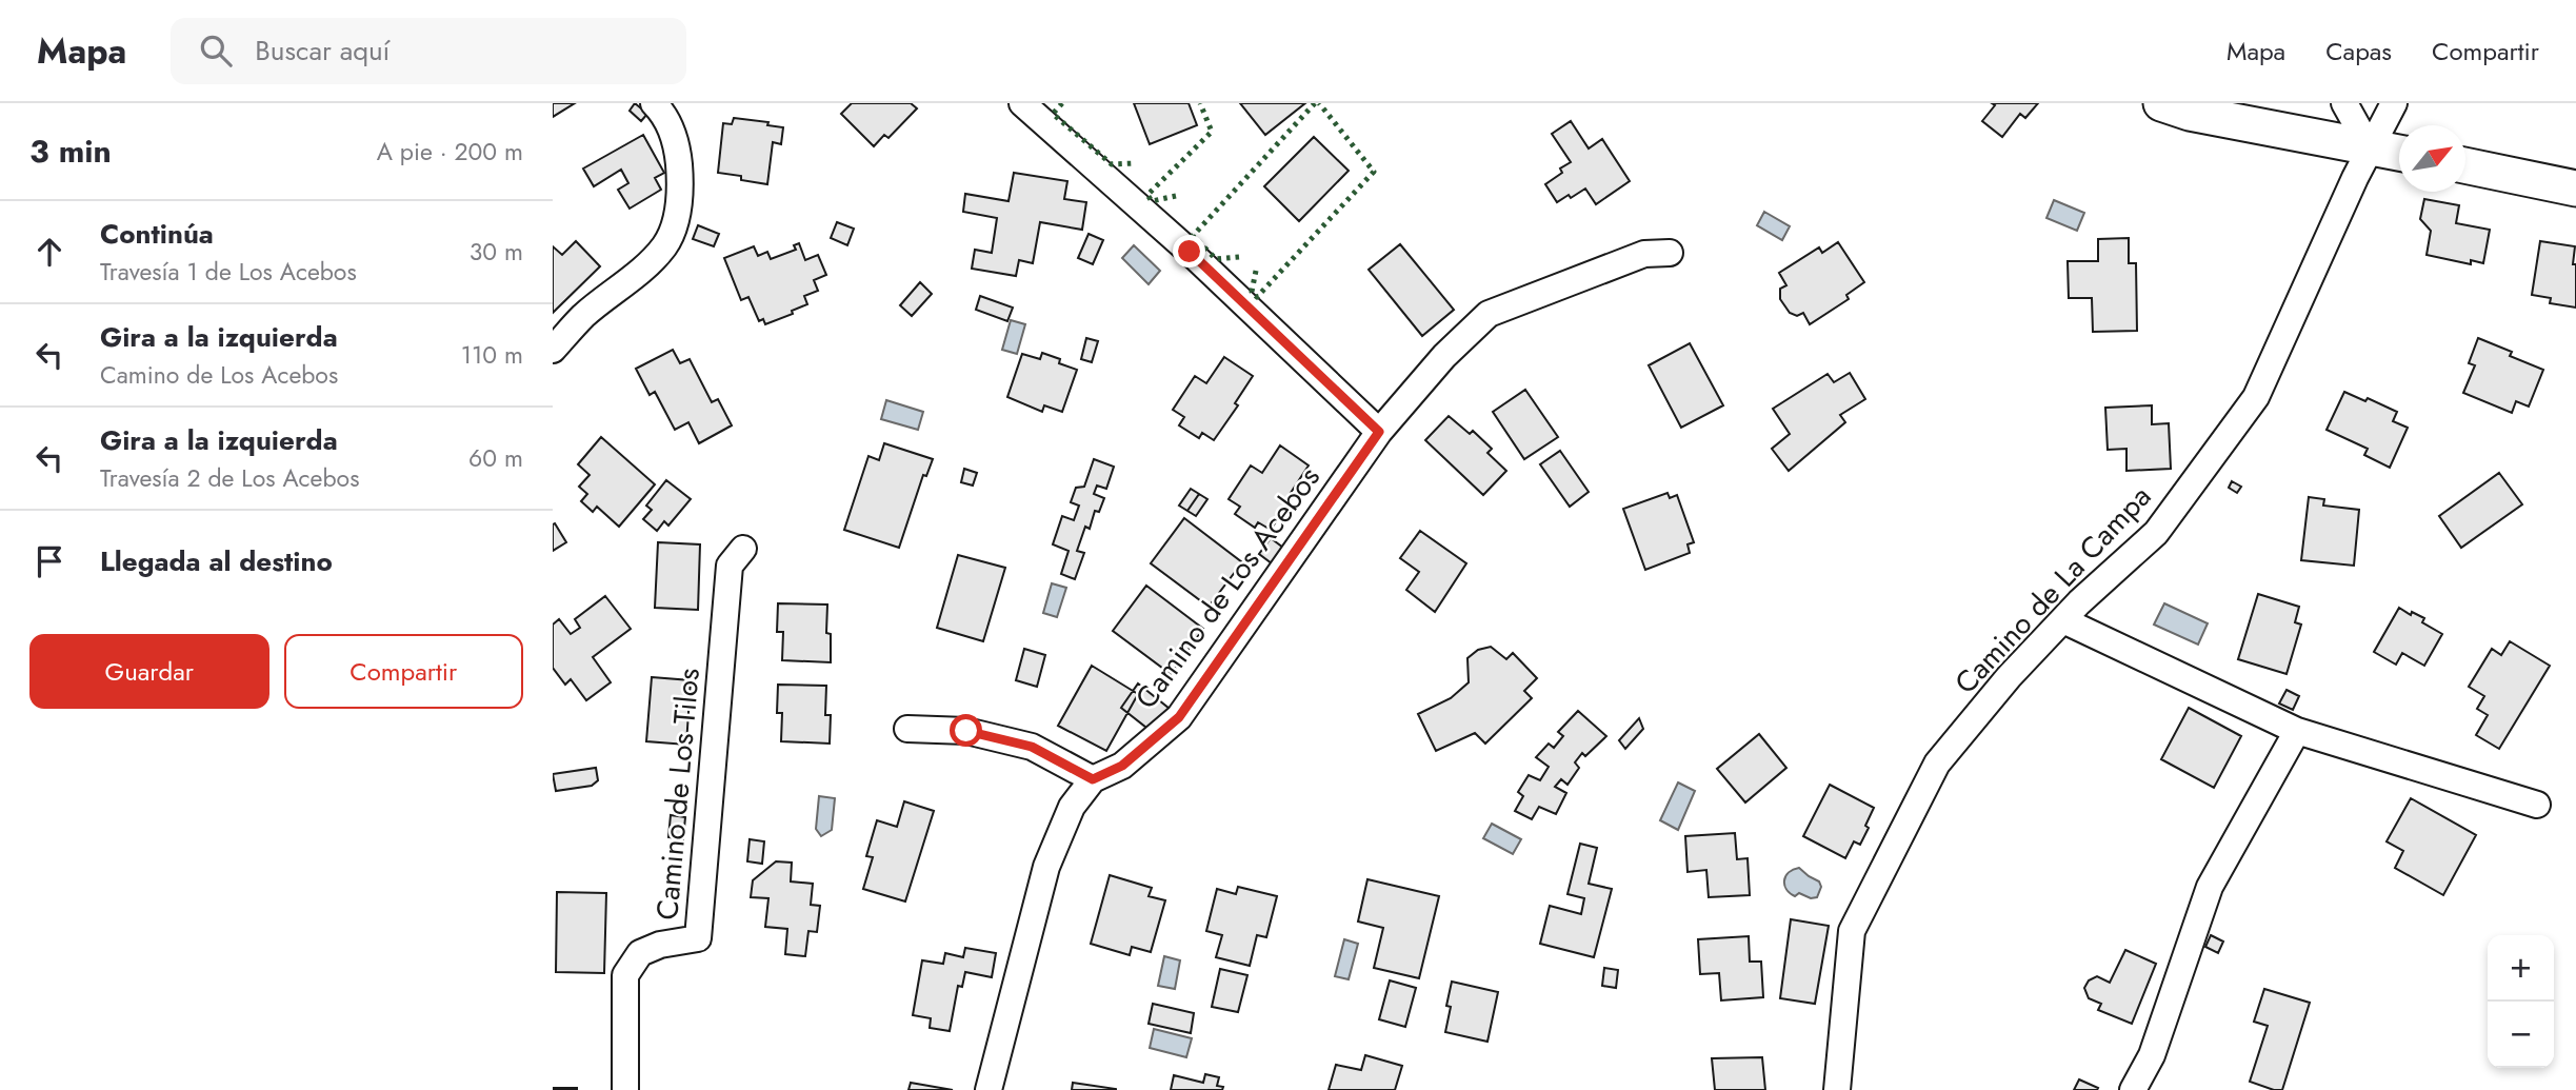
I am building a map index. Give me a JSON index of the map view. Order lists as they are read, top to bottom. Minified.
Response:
{"streets":{"street":["Camino de Los Acebos","Camino de La Campa","Camino de Los Tilos"]},"north":"top right","page":{"header":"Mapa","search":"Buscar aquí","nav":["Mapa","Capas","Compartir"],"heading":["3 min","A pie · 200 m"],"list":[["Continúa","Travesía 1 de Los Acebos","30 m"],["Gira a la izquierda","Camino de Los Acebos","110 m"],["Gira a la izquierda","Travesía 2 de Los Acebos","60 m"],"Llegada al destino"],"buttons":["Guardar","Compartir"],"map_buttons":["+","−"]}}
